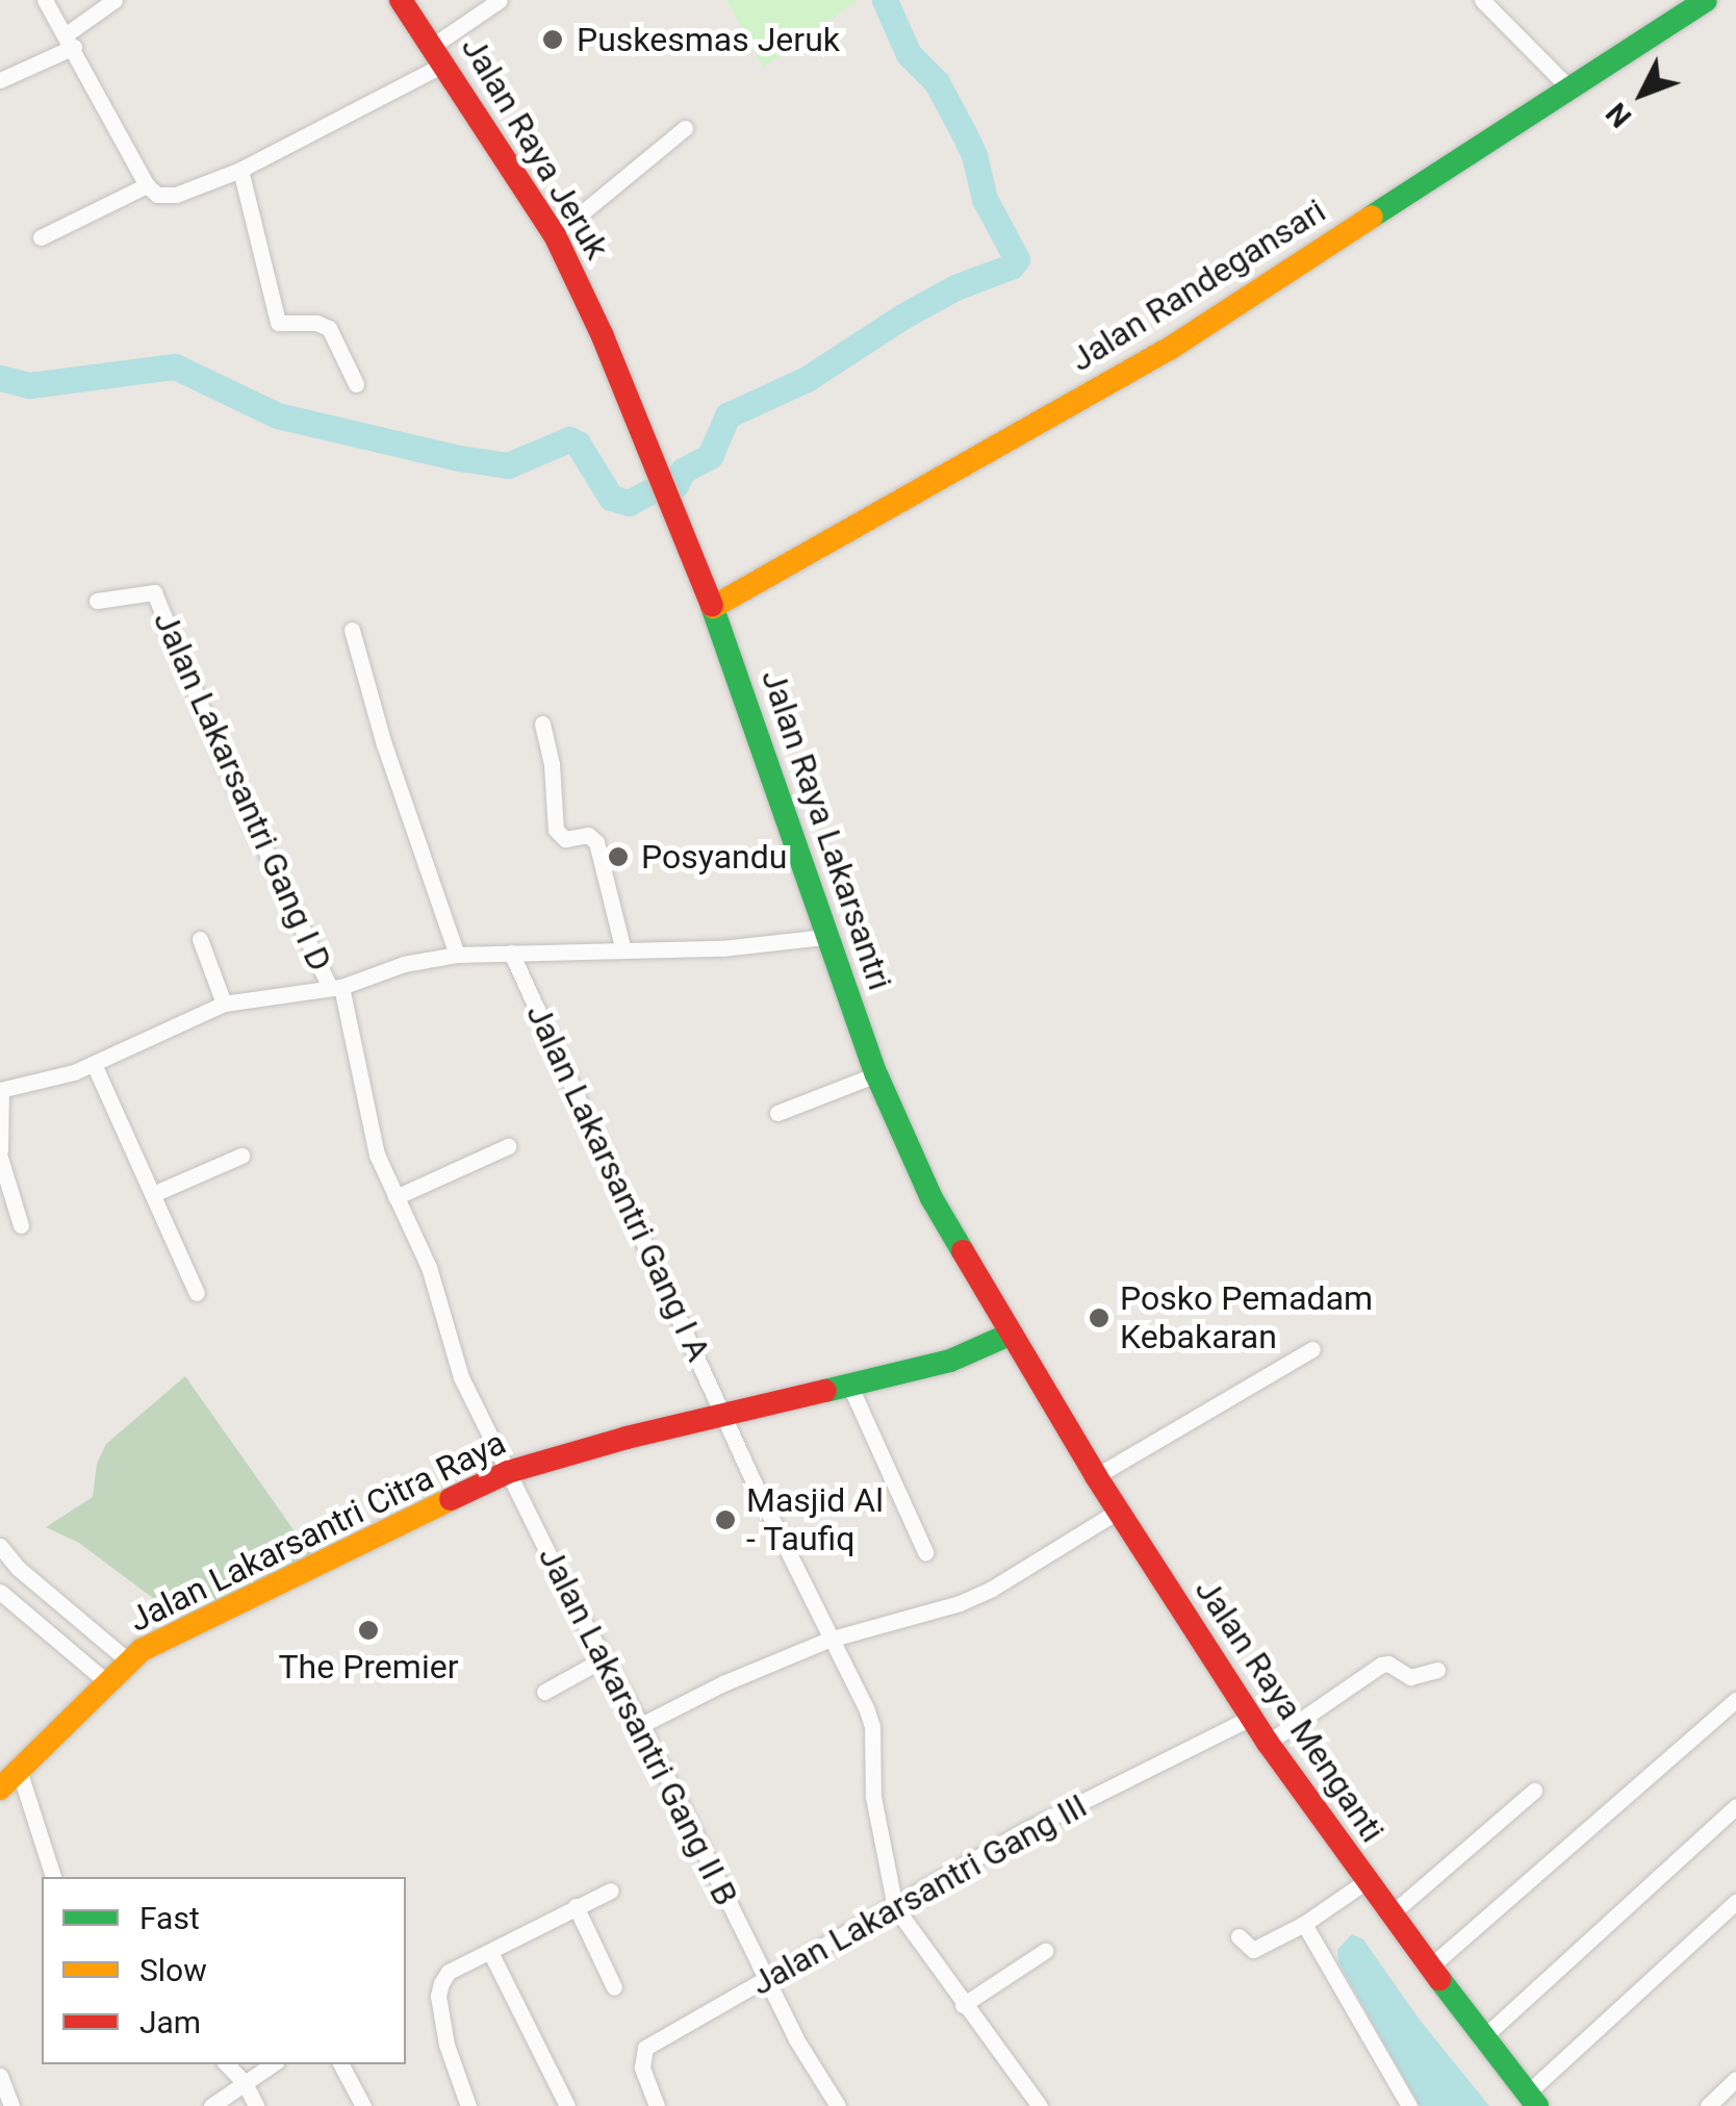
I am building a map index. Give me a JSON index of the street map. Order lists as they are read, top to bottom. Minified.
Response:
{"streets":{"main road":["Jalan Raya Jeruk","Jalan Randegansari","Jalan Raya Lakarsantri","Jalan Lakarsantri Citra Raya","Jalan Raya Menganti"],"street":["Jalan Lakarsantri Gang I D","Jalan Lakarsantri Gang I A","Jalan Lakarsantri Gang II B","Jalan Lakarsantri Gang III"]},"crossings":[["Jalan Raya Jeruk","Jalan Raya Lakarsantri"],["Jalan Randegansari","Jalan Raya Lakarsantri"],["Jalan Lakarsantri Gang I D","Jalan Lakarsantri Gang II B"],["Jalan Raya Lakarsantri","Jalan Lakarsantri Citra Raya"],["Jalan Raya Lakarsantri","Jalan Raya Menganti"],["Jalan Lakarsantri Gang I A","Jalan Lakarsantri Citra Raya"],["Jalan Lakarsantri Gang I A","Jalan Lakarsantri Gang III"],["Jalan Lakarsantri Citra Raya","Jalan Raya Menganti"],["Jalan Lakarsantri Citra Raya","Jalan Lakarsantri Gang II B"],["Jalan Raya Menganti","Jalan Lakarsantri Gang III"],["Jalan Lakarsantri Gang II B","Jalan Lakarsantri Gang III"]],"places":["Puskesmas Jeruk","Posyandu","Posko Pemadam Kebakaran","Masjid Al - Taufiq","The Premier"],"legend":["Fast","Slow","Jam"],"north":"bottom left"}
